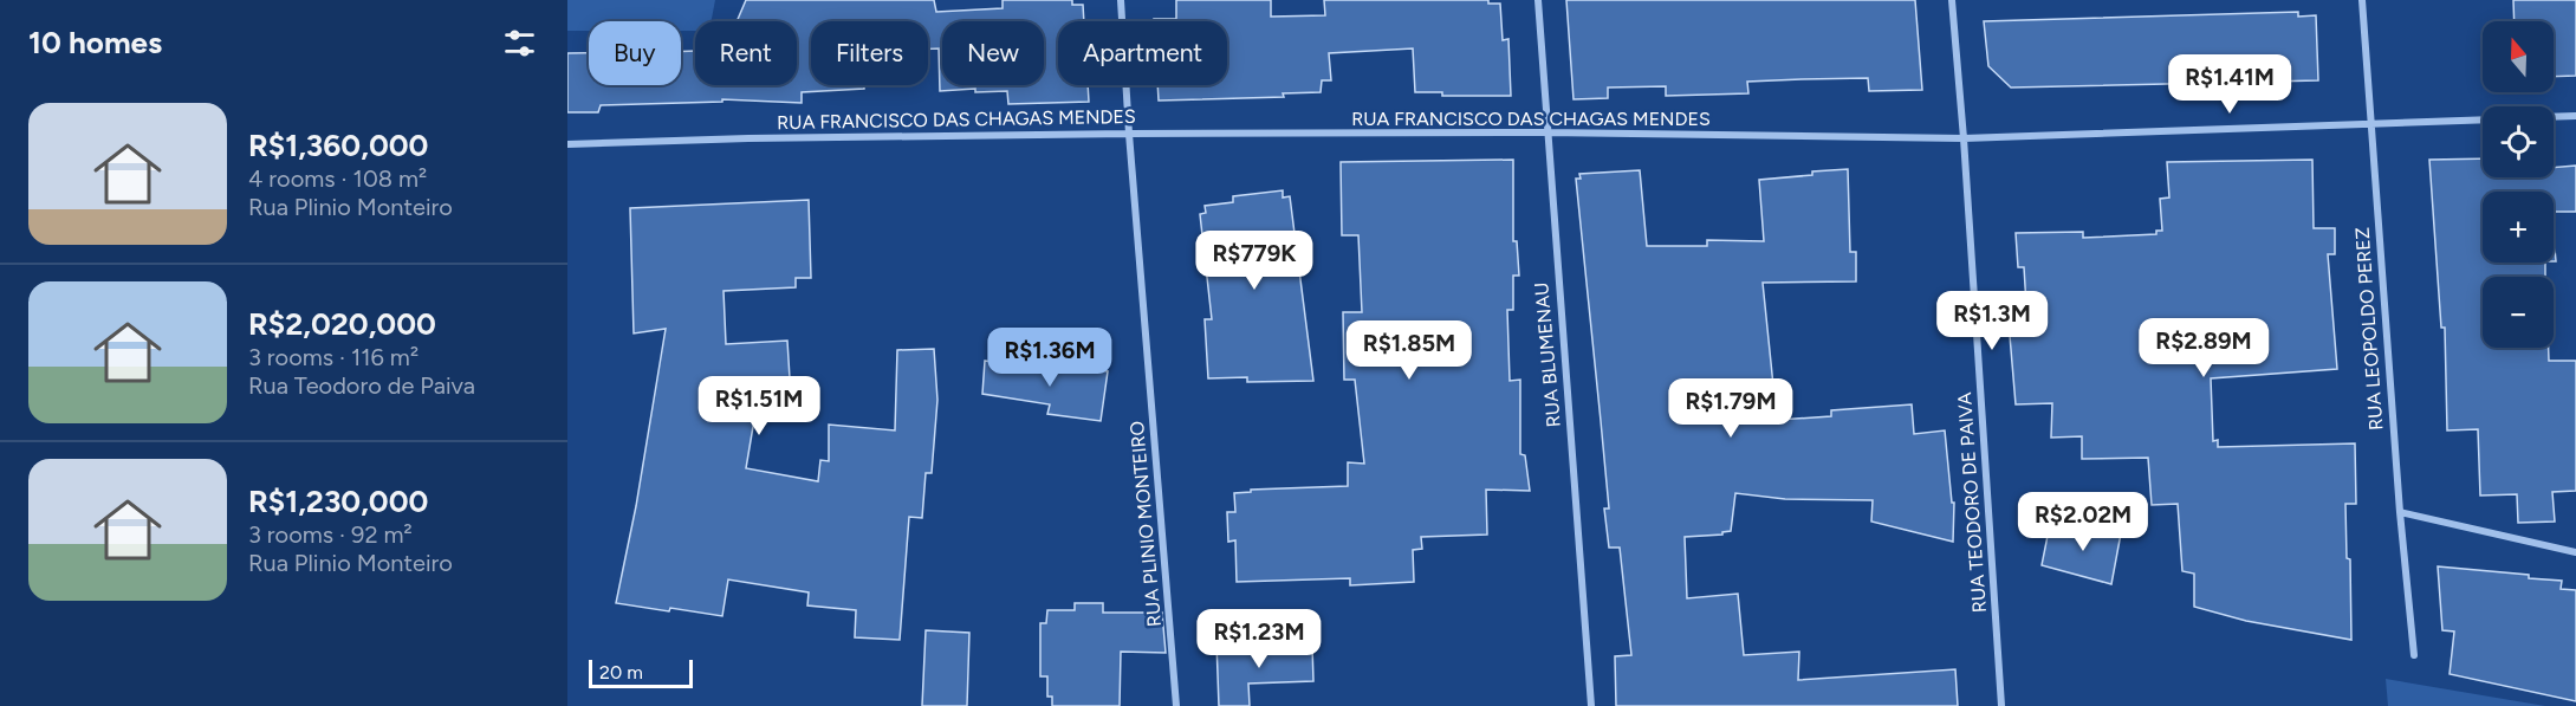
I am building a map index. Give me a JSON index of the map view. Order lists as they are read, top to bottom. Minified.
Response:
{"streets":{"street":["RUA FRANCISCO DAS CHAGAS MENDES","RUA LEOPOLDO PEREZ","RUA BLUMENAU","RUA TEODORO DE PAIVA","RUA PLINIO MONTEIRO"]},"crossings":[["RUA FRANCISCO DAS CHAGAS MENDES","RUA LEOPOLDO PEREZ"],["RUA FRANCISCO DAS CHAGAS MENDES","RUA BLUMENAU"],["RUA FRANCISCO DAS CHAGAS MENDES","RUA TEODORO DE PAIVA"],["RUA FRANCISCO DAS CHAGAS MENDES","RUA PLINIO MONTEIRO"]],"scale_bar":"20 m","north":"top","page":{"heading":"10 homes","map_buttons":["+","−"],"chip":["Buy","Rent","Filters","New","Apartment"],"price":["R$1.41M","R$779K","R$1.3M","R$2.89M","R$1.85M","R$1.36M","R$1.51M","R$1.79M","R$2.02M","R$1.23M"],"list":[{"name":"R$1,360,000","note":"4 rooms · 108 m² · Rua Plinio Monteiro"},{"name":"R$2,020,000","note":"3 rooms · 116 m² · Rua Teodoro de Paiva"},{"name":"R$1,230,000","note":"3 rooms · 92 m² · Rua Plinio Monteiro"}],"scale":"20 m"}}
